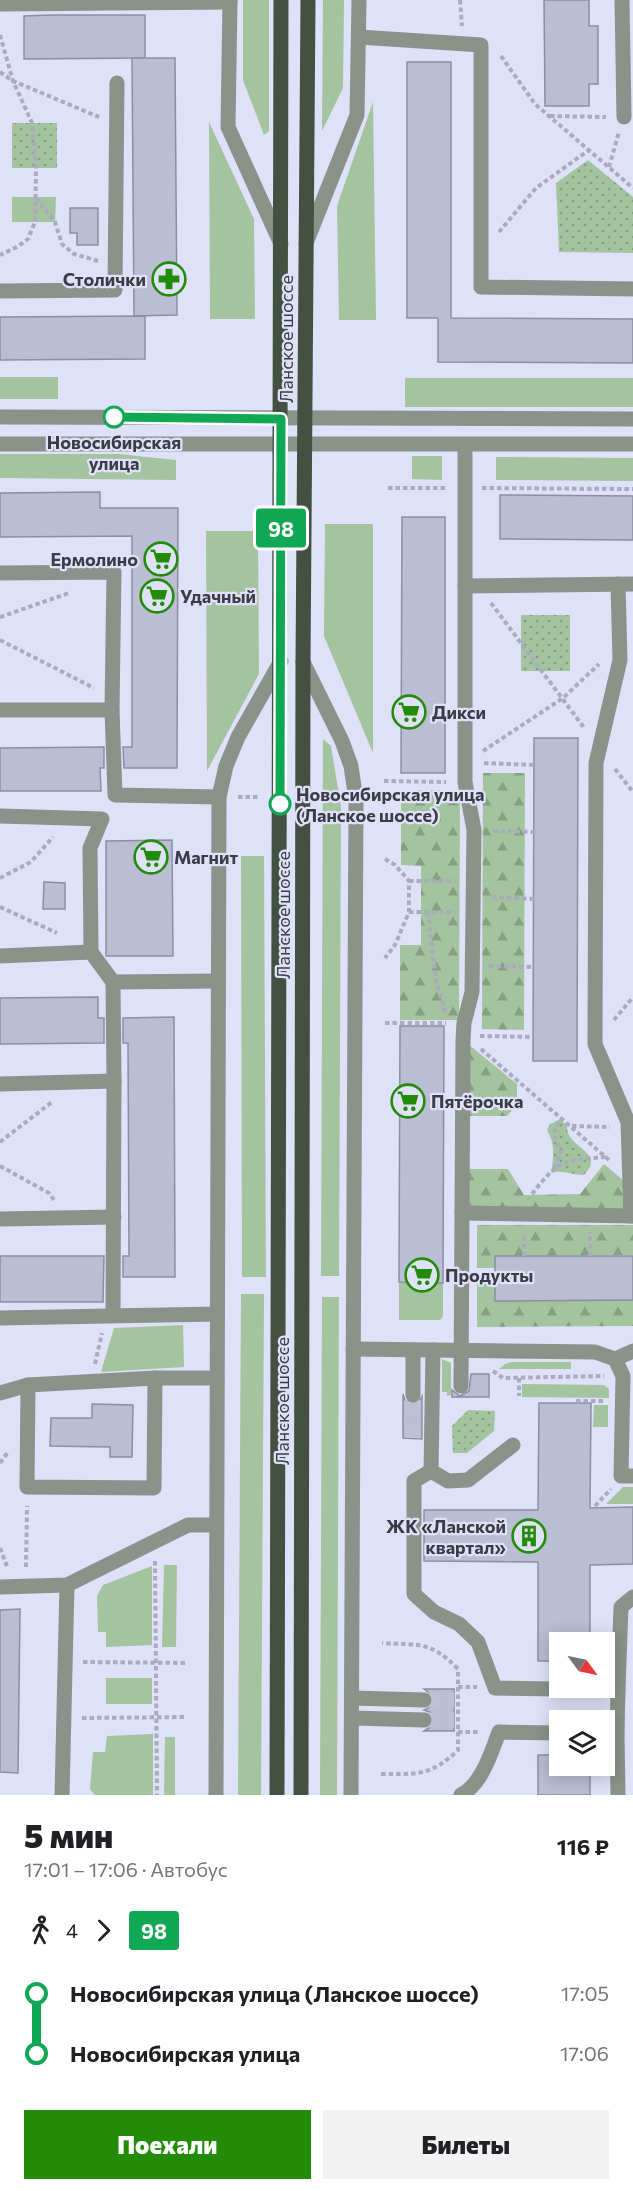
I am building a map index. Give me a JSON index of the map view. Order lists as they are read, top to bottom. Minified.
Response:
{"streets":{"main road":["Ланское шоссе"]},"places":{"pharmacy":["Столички"],"other":["Новосибирская улица","Новосибирская улица (Ланское шоссе)"],"supermarket":["Ермолино","Удачный","Дикси","Магнит","Пятёрочка","Продукты"],"building":["ЖК «Ланской квартал»"]},"lines":["bus line 98"],"north":"bottom right","page":{"on_map":"98","heading":["5 мин","17:01 – 17:06 · Автобус","116 ₽"],"legs":["4","98"],"list":[{"name":"Новосибирская улица (Ланское шоссе)","value":"17:05"},{"name":"Новосибирская улица","value":"17:06"}],"buttons":["Поехали","Билеты"]}}
